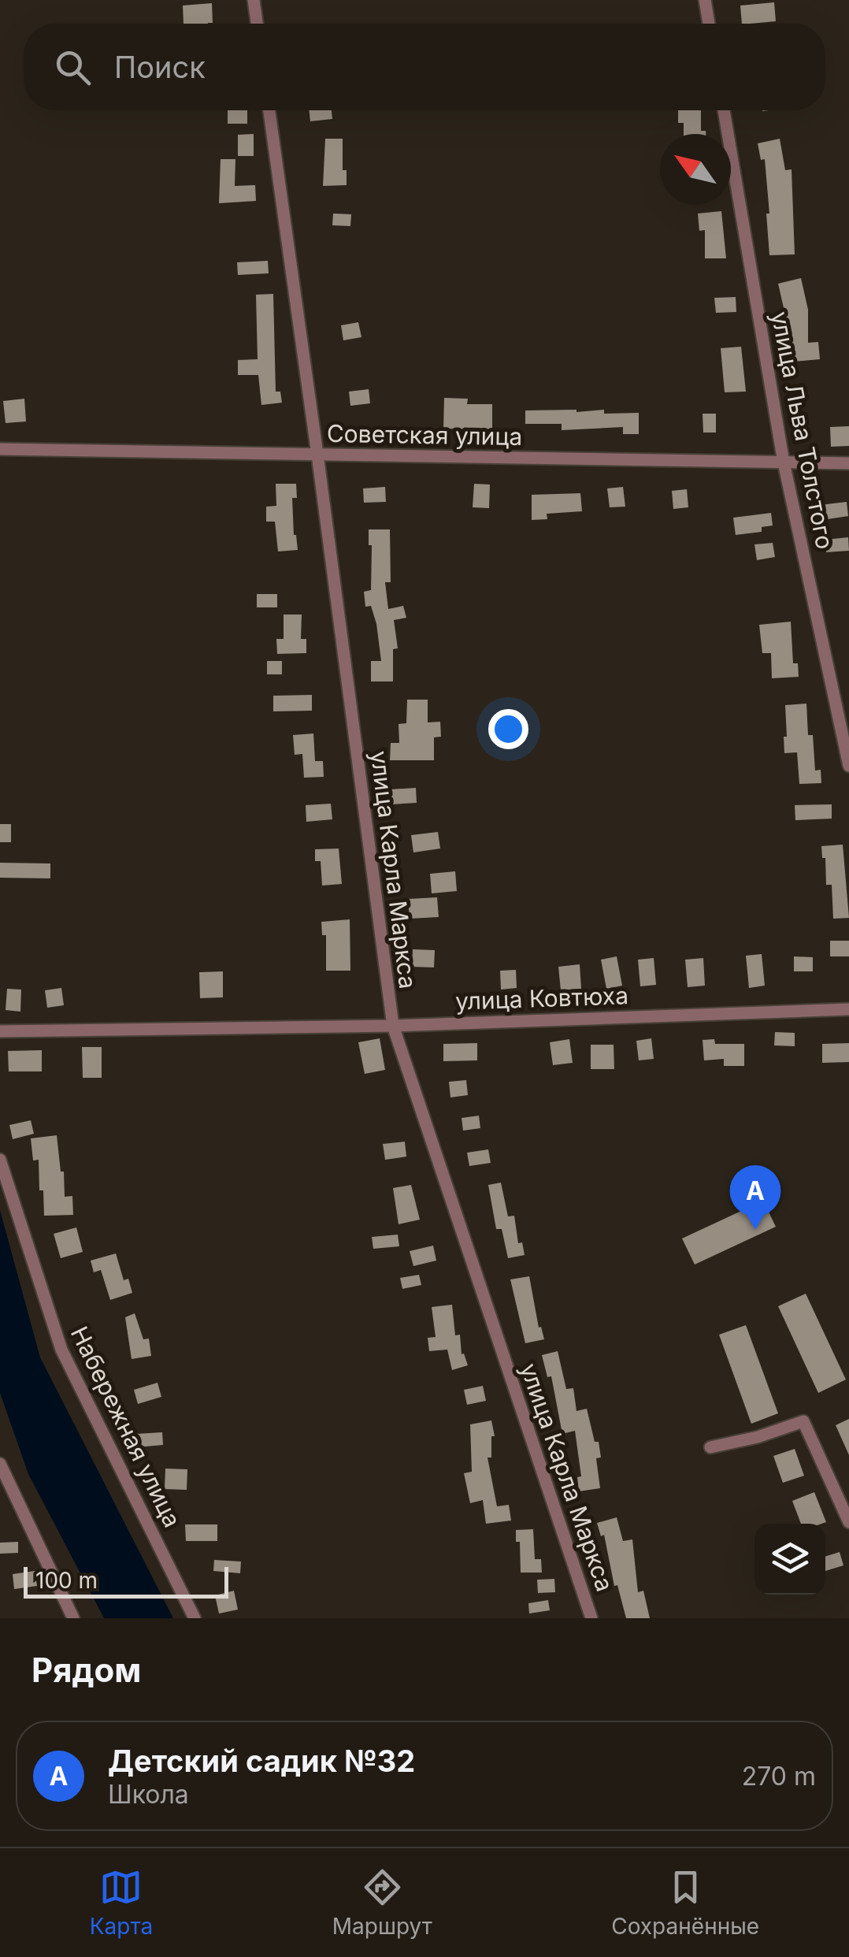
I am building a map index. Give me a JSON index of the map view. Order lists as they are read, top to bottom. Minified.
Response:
{"streets":{"street":["улица Льва Толстого","Советская улица","улица Карла Маркса","улица Ковтюха","Набережная улица"]},"crossings":[["улица Льва Толстого","Советская улица"],["Советская улица","улица Карла Маркса"],["улица Карла Маркса","улица Ковтюха"]],"scale_bar":"100 m","north":"top left","page":{"search":"Поиск","pins":"A","scale":"100 m","heading":"Рядом","list":[{"mark":"A","name":"Детский садик №32","note":"Школа","value":"270 m"}],"nav":["Карта","Маршрут","Сохранённые"]}}
